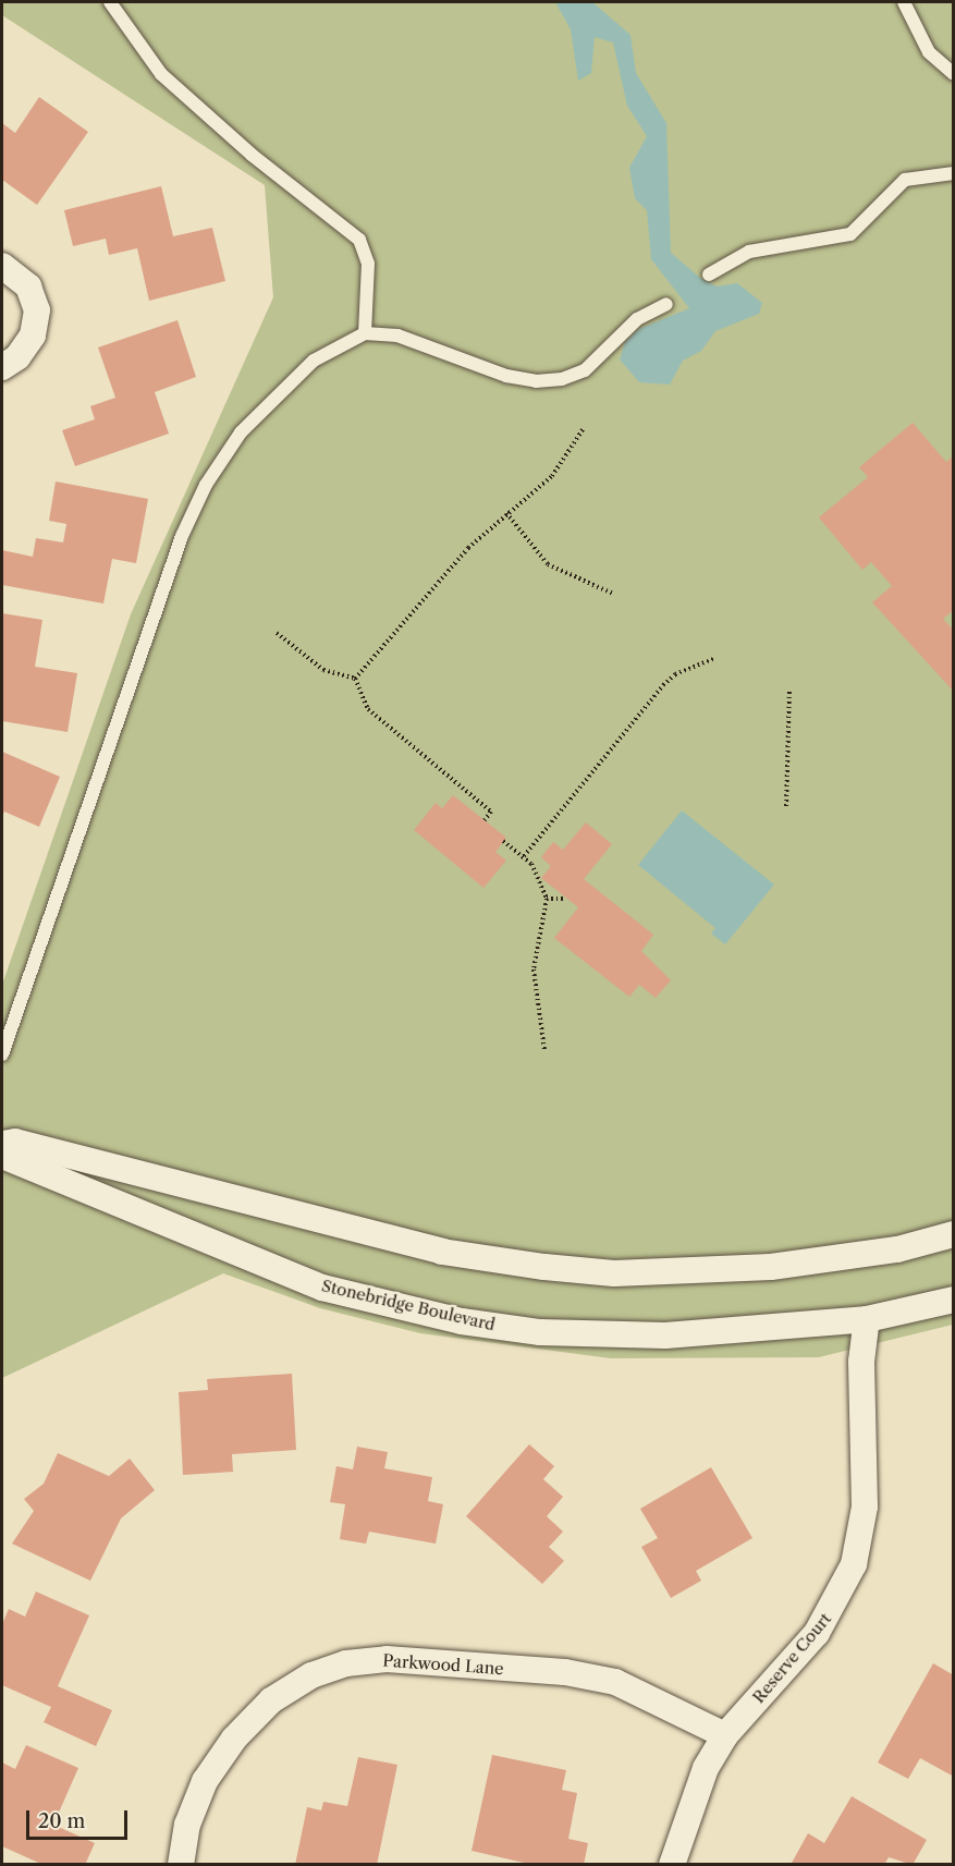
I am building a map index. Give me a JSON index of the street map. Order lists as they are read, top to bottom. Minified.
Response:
{"streets":{"street":["Stonebridge Boulevard","Reserve Court","Parkwood Lane"]},"crossings":[["Stonebridge Boulevard","Reserve Court"],["Reserve Court","Parkwood Lane"]],"scale_bar":"20 m"}
